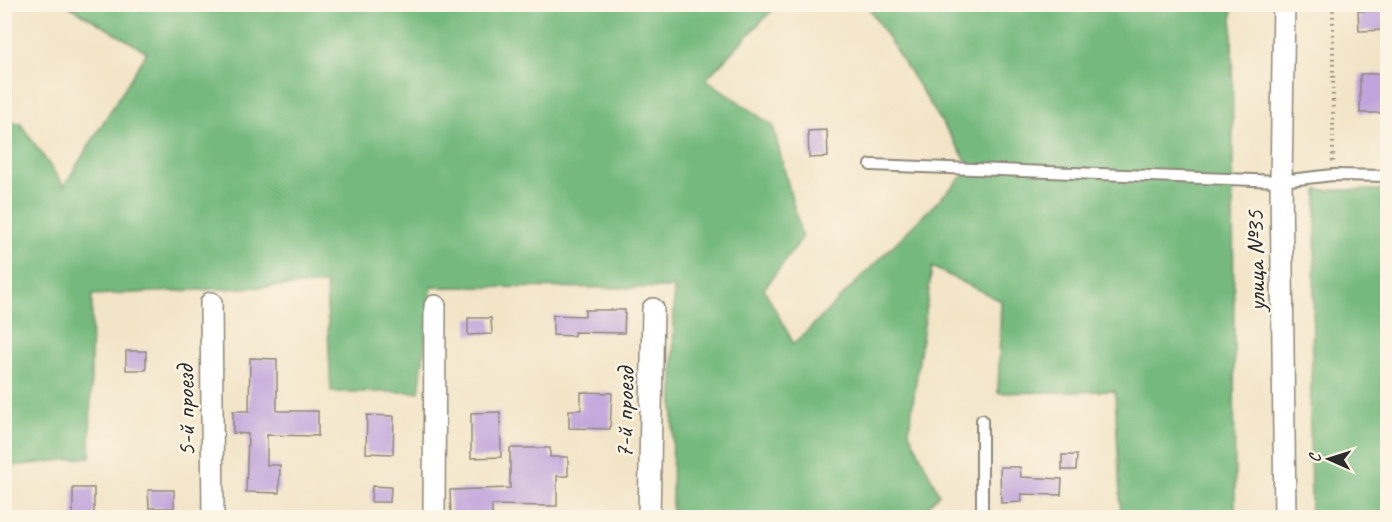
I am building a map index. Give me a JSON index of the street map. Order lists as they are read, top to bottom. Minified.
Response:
{"streets":{"street":["улица №35","5-й проезд","7-й проезд"]},"north":"left"}
